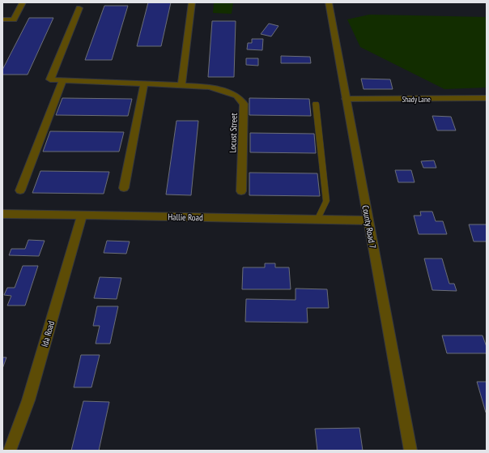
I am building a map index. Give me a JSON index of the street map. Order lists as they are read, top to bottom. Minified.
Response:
{"streets":{"street":["Shady Lane","Locust Street","Hallie Road","County Road 7","Ida Road"]},"crossings":[["Shady Lane","County Road 7"],["Hallie Road","County Road 7"],["Hallie Road","Ida Road"]]}
